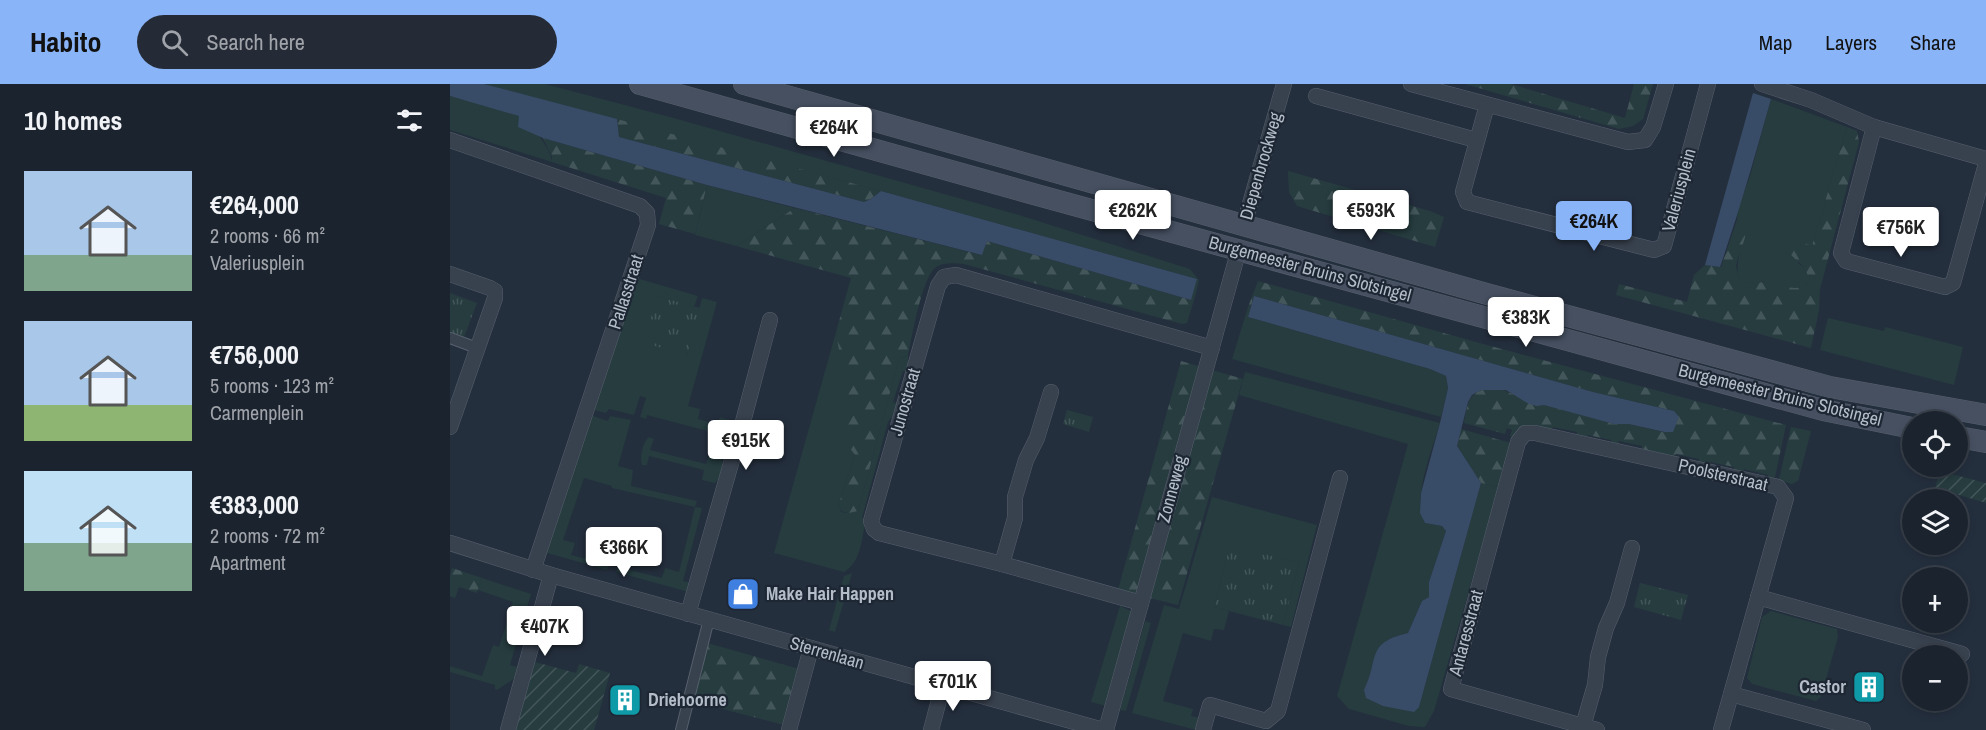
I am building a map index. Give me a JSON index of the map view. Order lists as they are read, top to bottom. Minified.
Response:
{"streets":{"main road":["Diepenbrockweg","Burgemeester Bruins Slotsingel"],"street":["Valeriusplein","Pallasstraat","Junostraat","Poolsterstraat","Zonneweg","Antaresstraat","Sterrenlaan"]},"crossings":[["Diepenbrockweg","Burgemeester Bruins Slotsingel"],["Diepenbrockweg","Zonneweg"],["Burgemeester Bruins Slotsingel","Zonneweg"],["Pallasstraat","Sterrenlaan"],["Junostraat","Zonneweg"],["Poolsterstraat","Antaresstraat"],["Zonneweg","Sterrenlaan"]],"places":{"shop":["Make Hair Happen"],"building":["Castor","Driehoorne"]},"page":{"header":"Habito","search":"Search here","nav":["Map","Layers","Share"],"heading":"10 homes","price":["€264K","€262K","€593K","€264K","€756K","€383K","€915K","€366K","€407K","€701K"],"list":[{"name":"€264,000","note":"2 rooms · 66 m² · Valeriusplein"},{"name":"€756,000","note":"5 rooms · 123 m² · Carmenplein"},{"name":"€383,000","note":"2 rooms · 72 m² · Apartment"}],"map_buttons":["+","−"]}}
